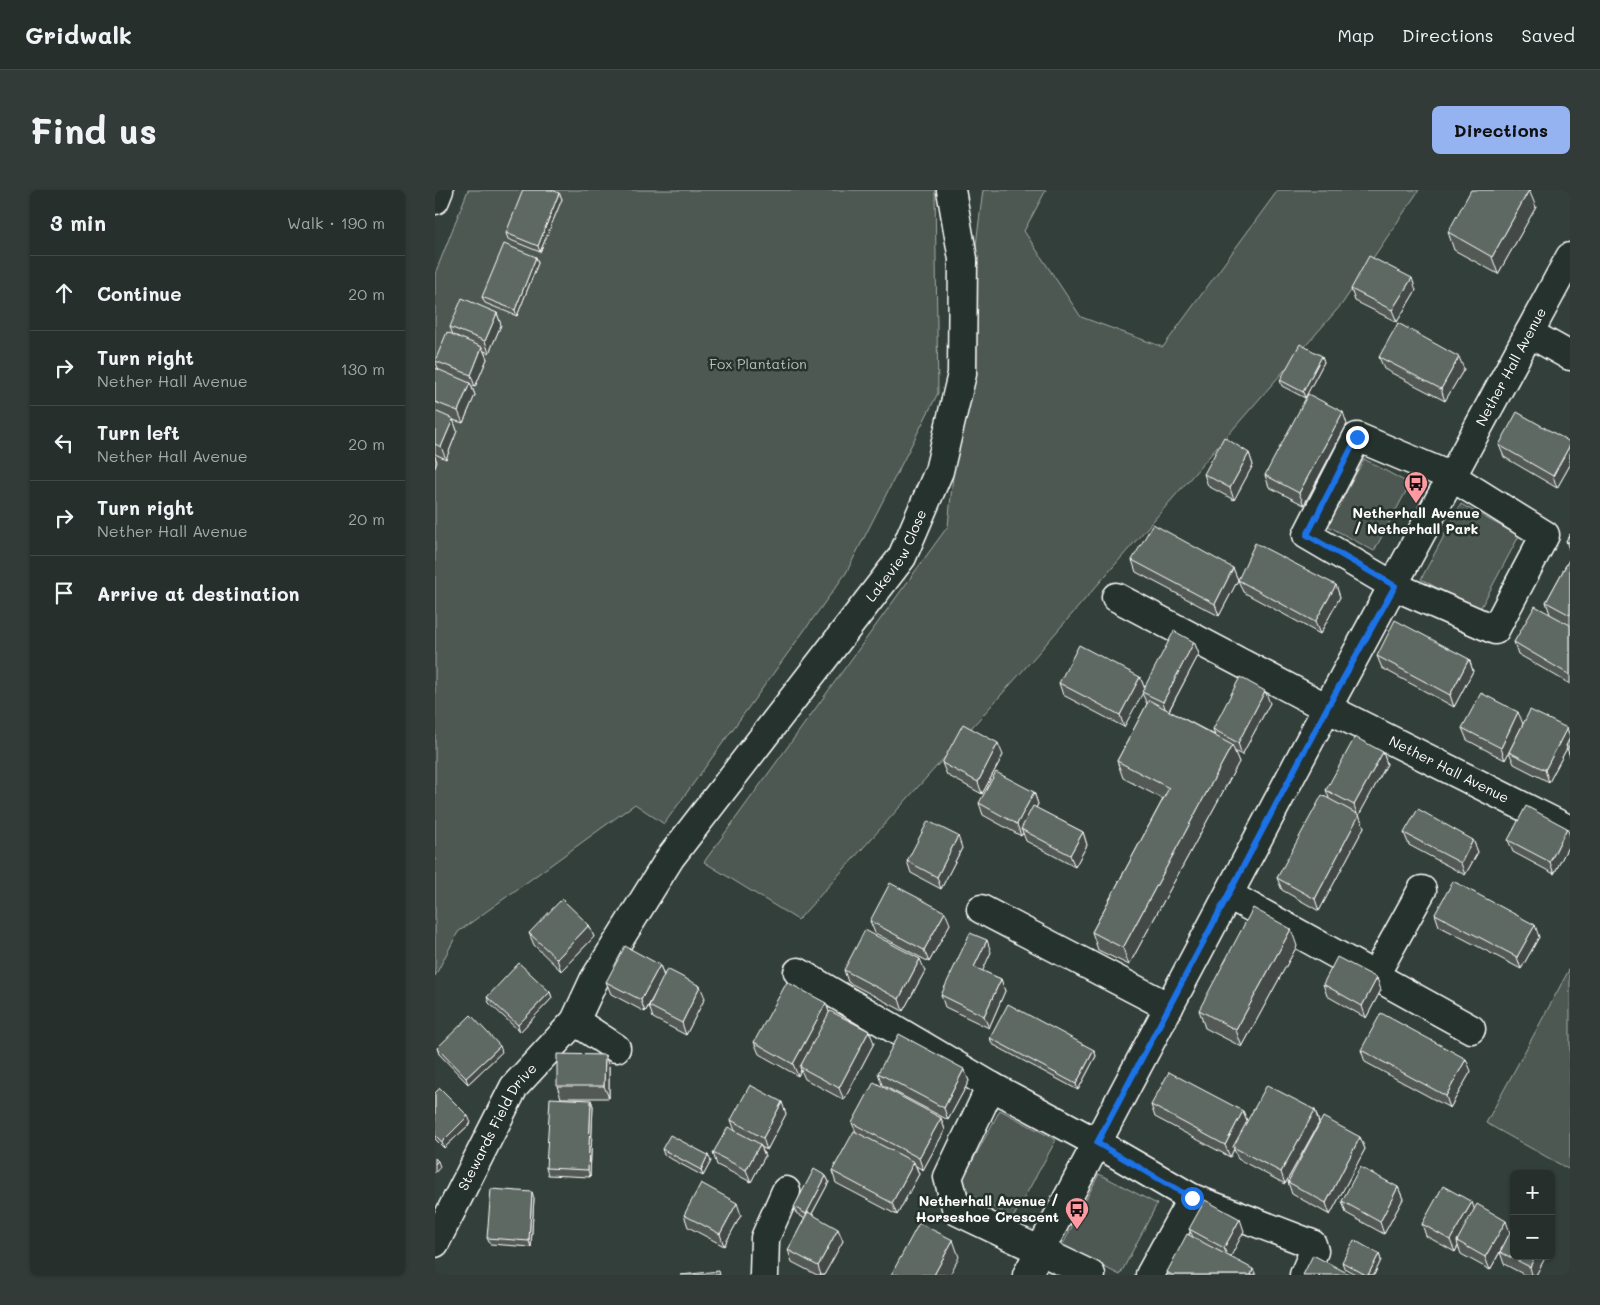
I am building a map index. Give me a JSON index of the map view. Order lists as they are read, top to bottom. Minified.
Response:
{"streets":{"street":["Nether Hall Avenue","Lakeview Close","Stewards Field Drive"]},"crossings":[["Lakeview Close","Stewards Field Drive"]],"parks":["Fox Plantation"],"places":{"bus stop":["Netherhall Avenue / Netherhall Park","Netherhall Avenue / Horseshoe Crescent"]},"page":{"header":"Gridwalk","nav":["Map","Directions","Saved"],"buttons":"Directions","title":"Find us","heading":["3 min","Walk · 190 m"],"list":[["Continue","20 m"],["Turn right","Nether Hall Avenue","130 m"],["Turn left","Nether Hall Avenue","20 m"],["Turn right","Nether Hall Avenue","20 m"],"Arrive at destination"],"map_buttons":["+","−"]}}
